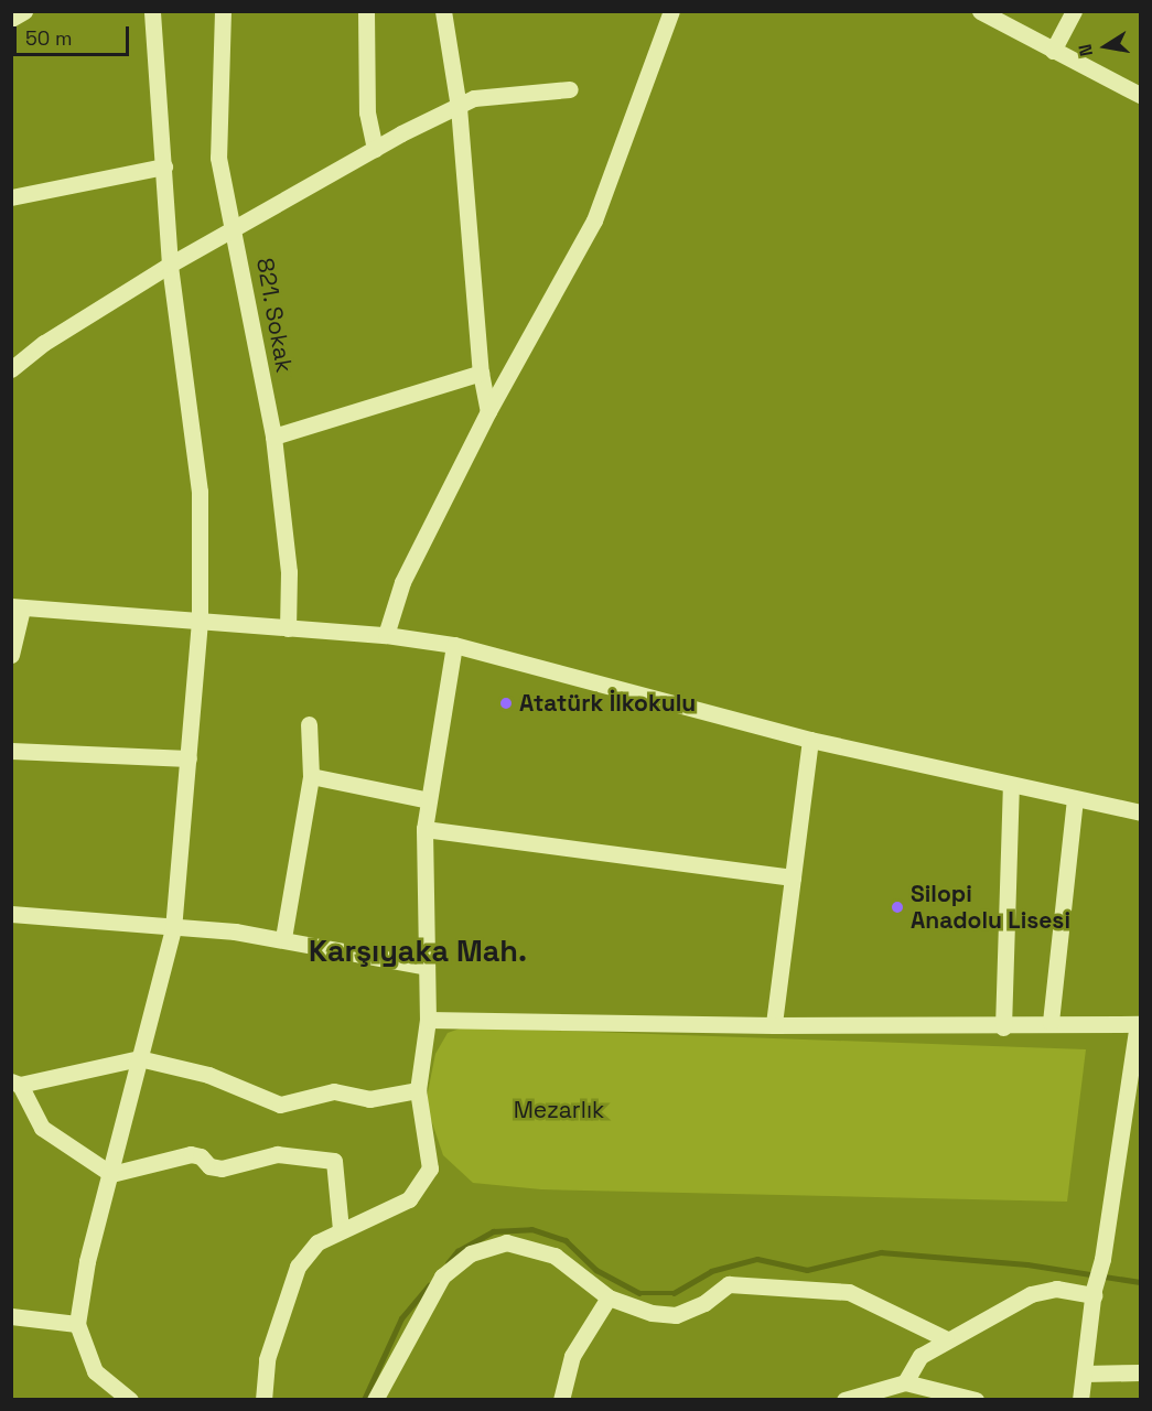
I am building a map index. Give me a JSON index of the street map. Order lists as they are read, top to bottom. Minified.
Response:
{"streets":{"street":["821. Sokak"]},"districts":["Karşıyaka Mah."],"parks":["Mezarlık"],"places":["Atatürk İlkokulu","Silopi Anadolu Lisesi"],"scale_bar":"50 m","north":"left"}
